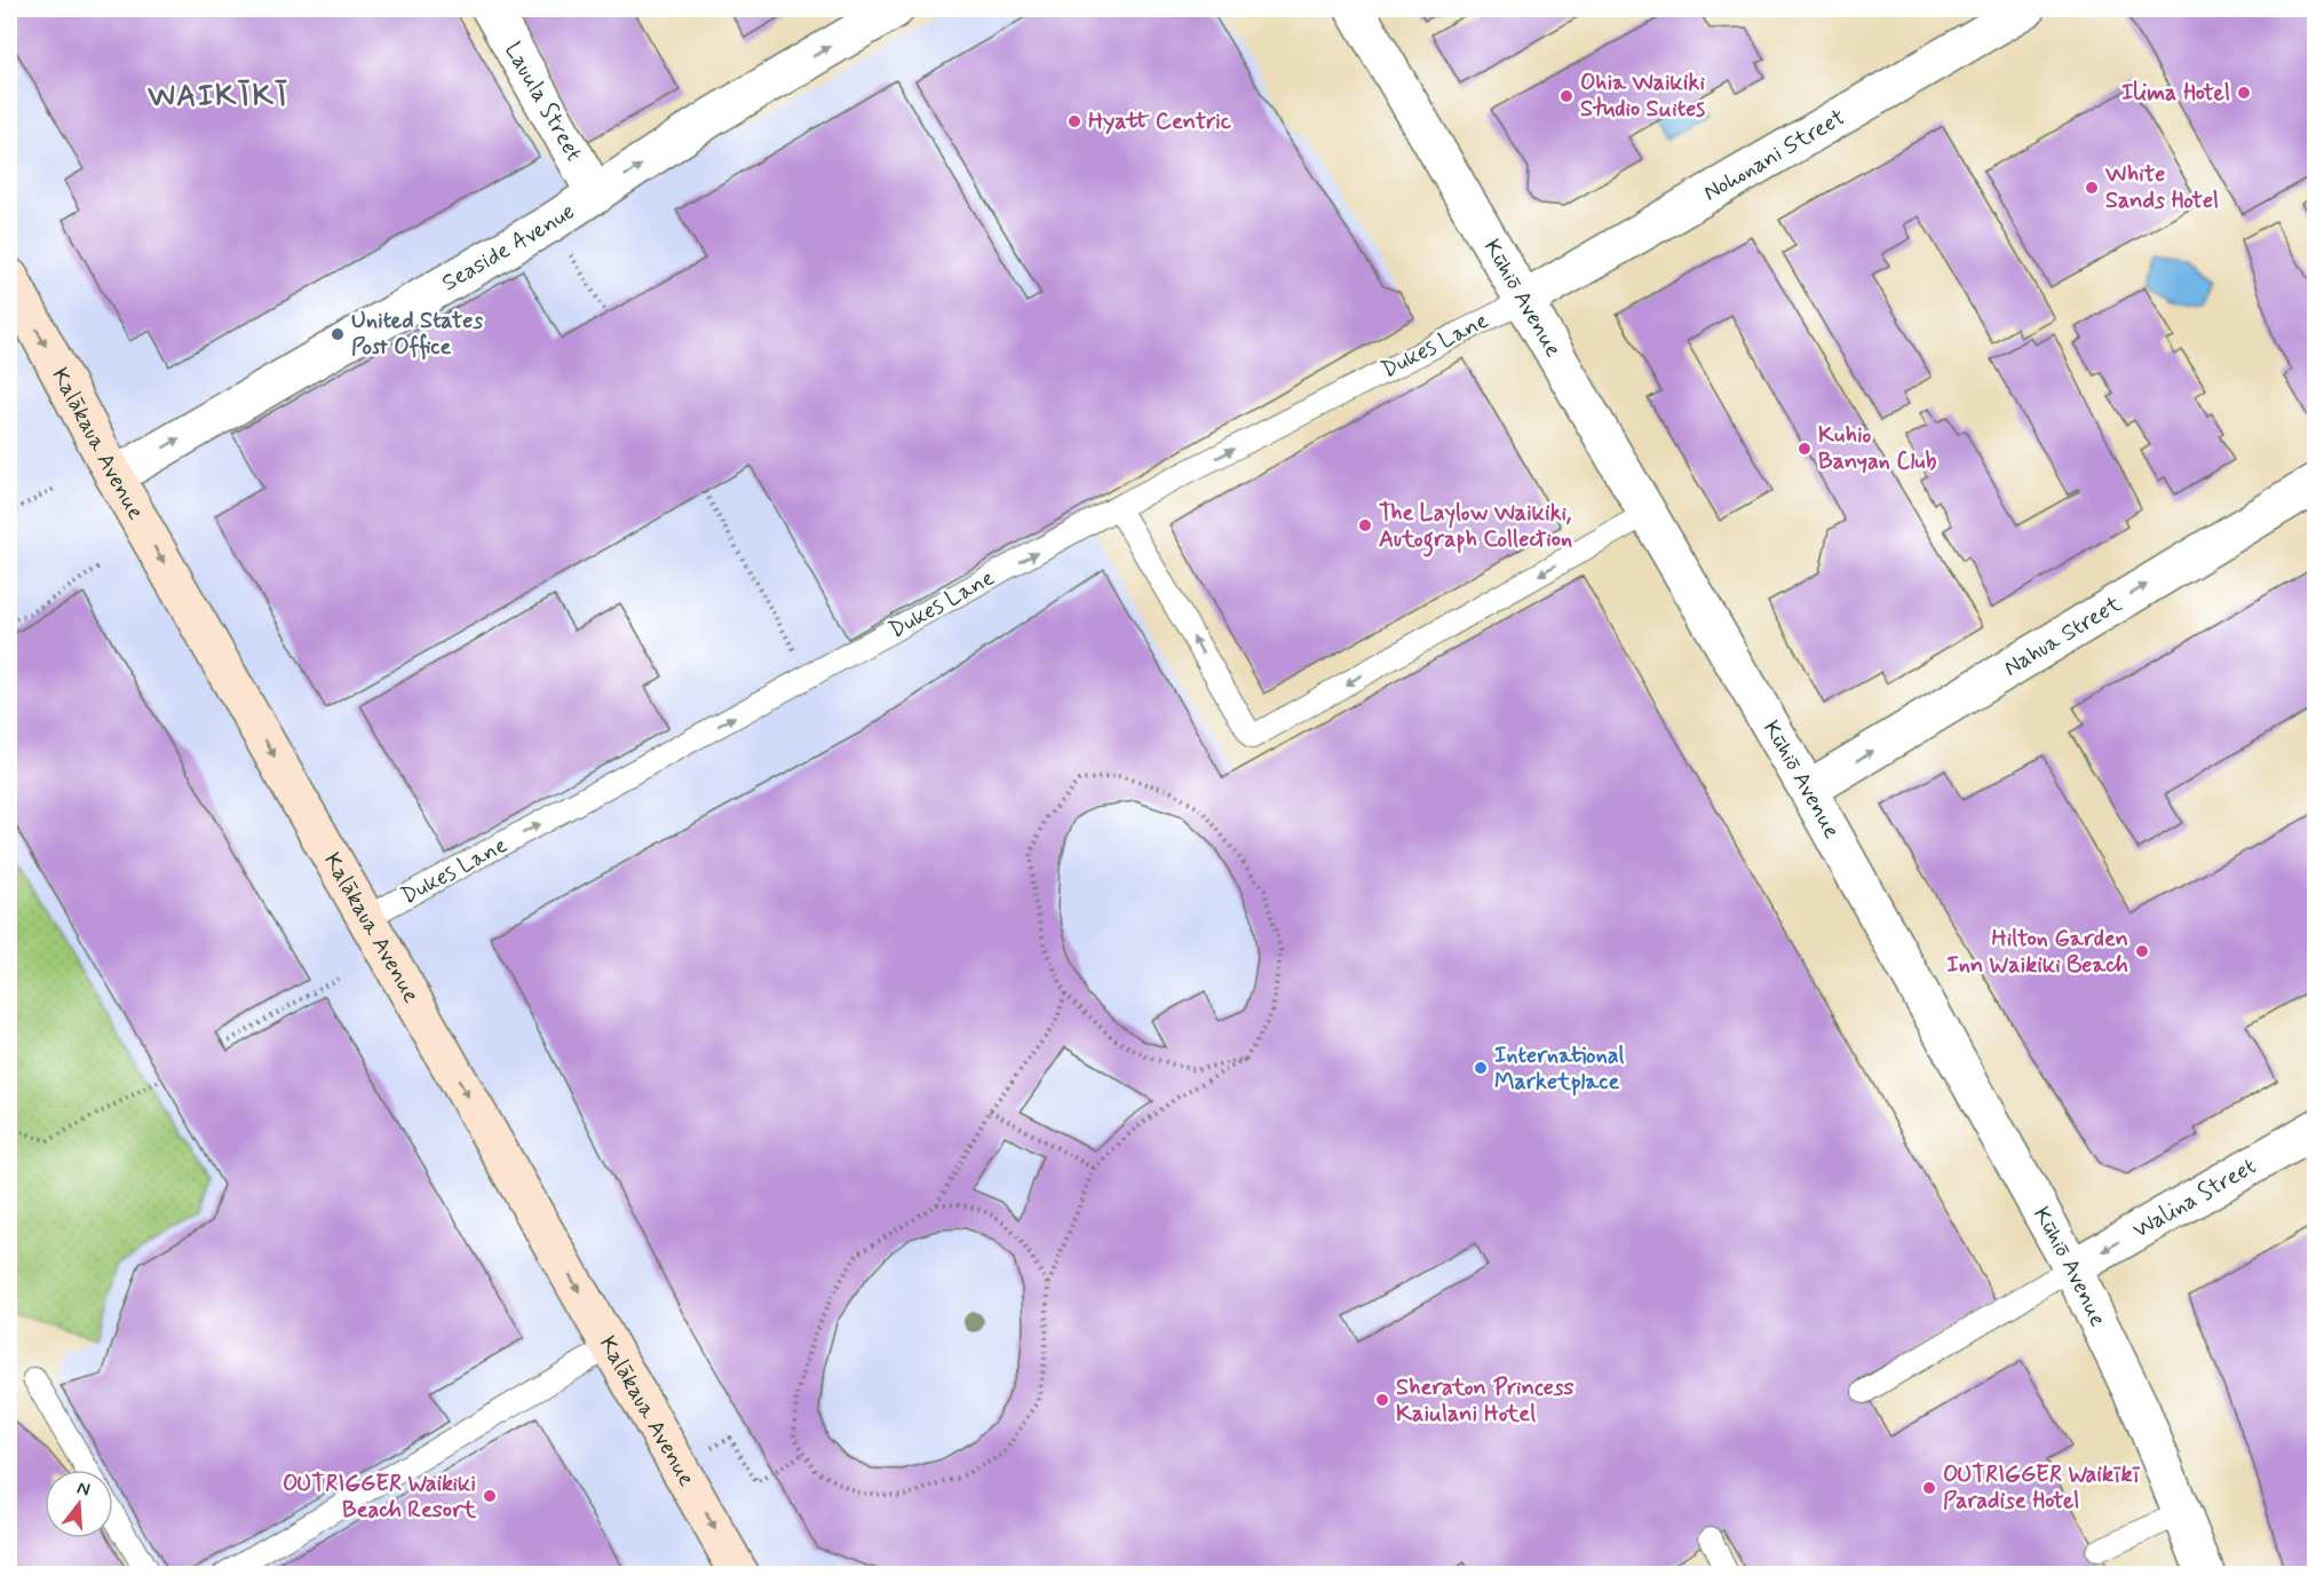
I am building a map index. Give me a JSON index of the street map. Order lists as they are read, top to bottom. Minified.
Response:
{"streets":{"main road":["Kalākaua Avenue"],"street":["Lauula Street","Nohonani Street","Seaside Avenue","Kūhiō Avenue","Nahua Street","Walina Street"],"lane":["Dukes Lane"]},"crossings":[["Lauula Street","Seaside Avenue"],["Nohonani Street","Kūhiō Avenue"],["Nohonani Street","Dukes Lane"],["Seaside Avenue","Kalākaua Avenue"],["Kūhiō Avenue","Dukes Lane"],["Kūhiō Avenue","Nahua Street"],["Kūhiō Avenue","Walina Street"],["Dukes Lane","Kalākaua Avenue"]],"one_way":["Seaside Avenue","Dukes Lane","Kalākaua Avenue","Nahua Street","Walina Street"],"districts":["WAIKĪKĪ"],"places":["Ilima Hotel","Ohia Waikiki Studio Suites","Hyatt Centric","White Sands Hotel","United States Post Office","Kuhio Banyan Club","The Laylow Waikiki, Autograph Collection","Hilton Garden Inn Waikiki Beach","International Marketplace","Sheraton Princess Kaiulani Hotel","OUTRIGGER Waikīkī Paradise Hotel","OUTRIGGER Waikiki Beach Resort"],"north":"top"}
